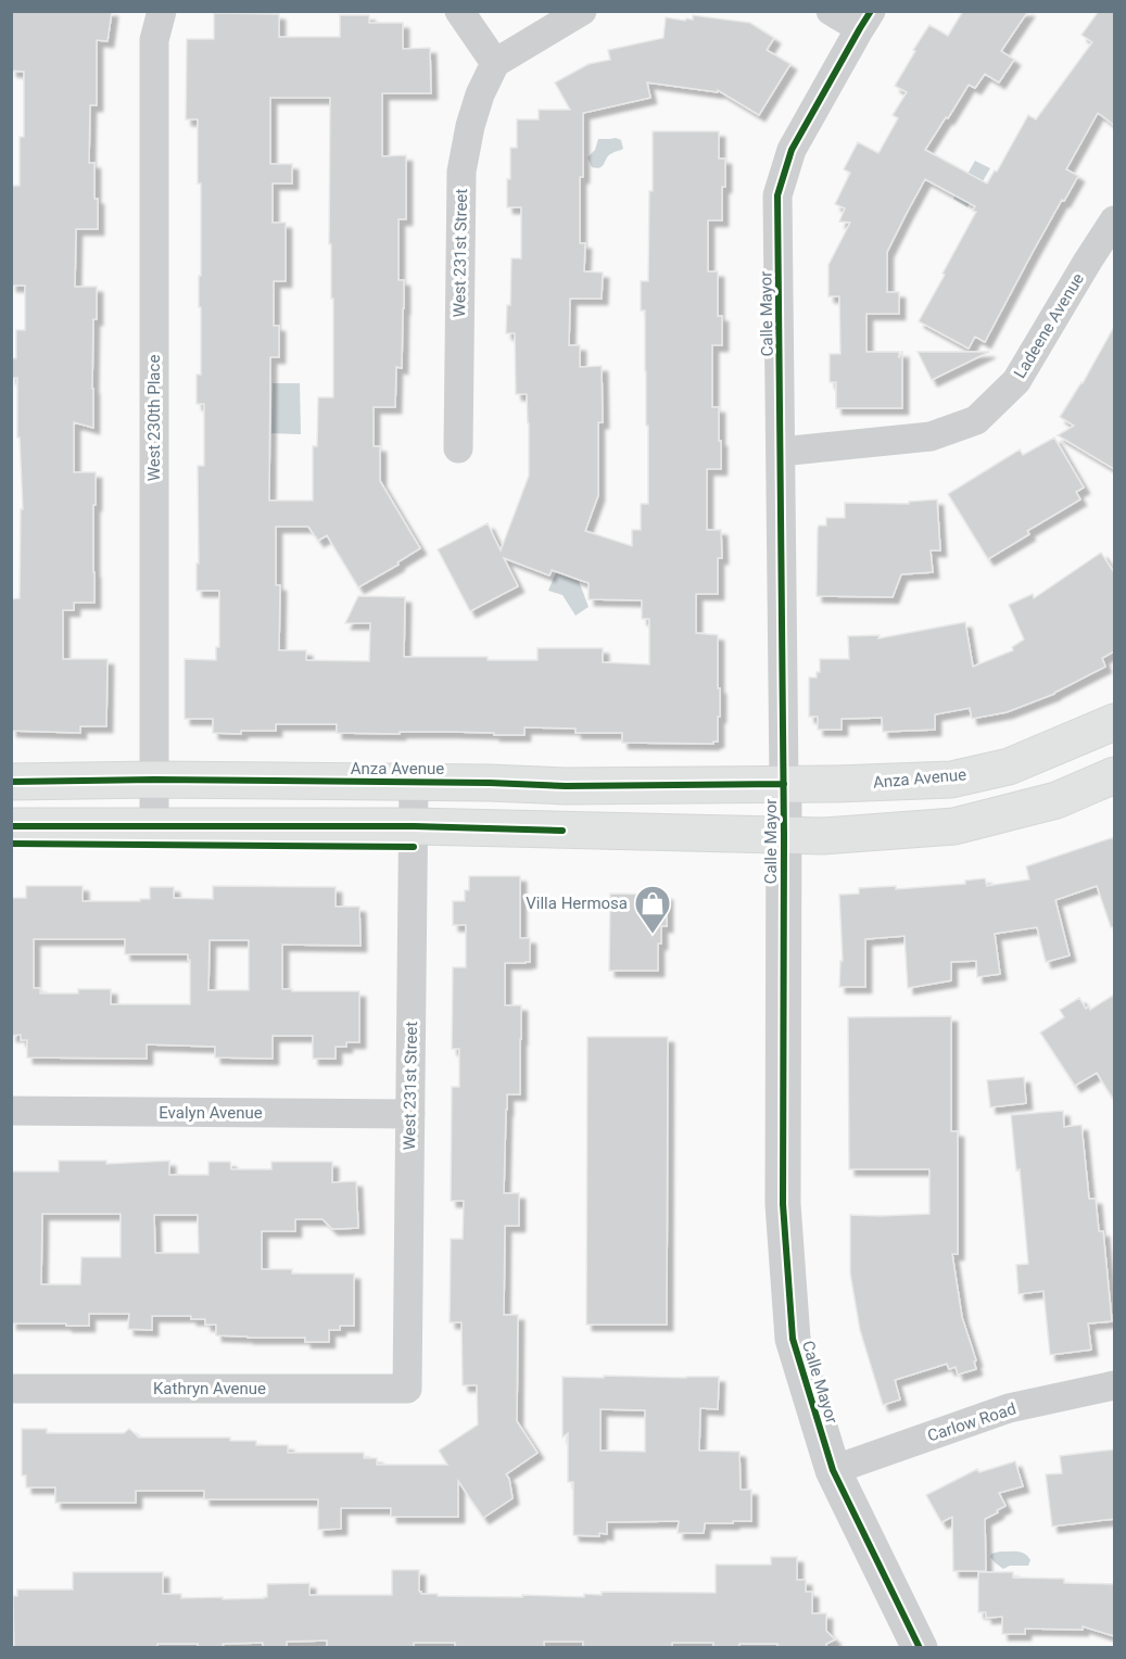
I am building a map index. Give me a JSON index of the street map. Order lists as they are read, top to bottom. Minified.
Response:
{"streets":{"main road":["Anza Avenue"],"street":["West 231st Street","Calle Mayor","Ladeene Avenue","West 230th Place","Evalyn Avenue","Kathryn Avenue","Carlow Road"]},"crossings":[["West 231st Street","Anza Avenue"],["West 231st Street","Evalyn Avenue"],["West 231st Street","Kathryn Avenue"],["Calle Mayor","Ladeene Avenue"],["Calle Mayor","Anza Avenue"],["Calle Mayor","Carlow Road"],["West 230th Place","Anza Avenue"]],"places":{"shop":["Villa Hermosa"]}}
